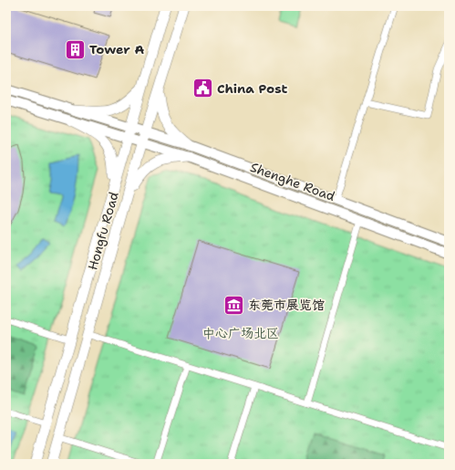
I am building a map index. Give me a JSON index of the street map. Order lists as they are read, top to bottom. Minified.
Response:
{"streets":{"main road":["Shenghe Road","Hongfu Road"]},"crossings":[["Shenghe Road","Hongfu Road"]],"parks":["中心广场北区"],"places":{"building":["Tower A"],"public building":["China Post"],"museum":["东莞市展览馆"]}}
